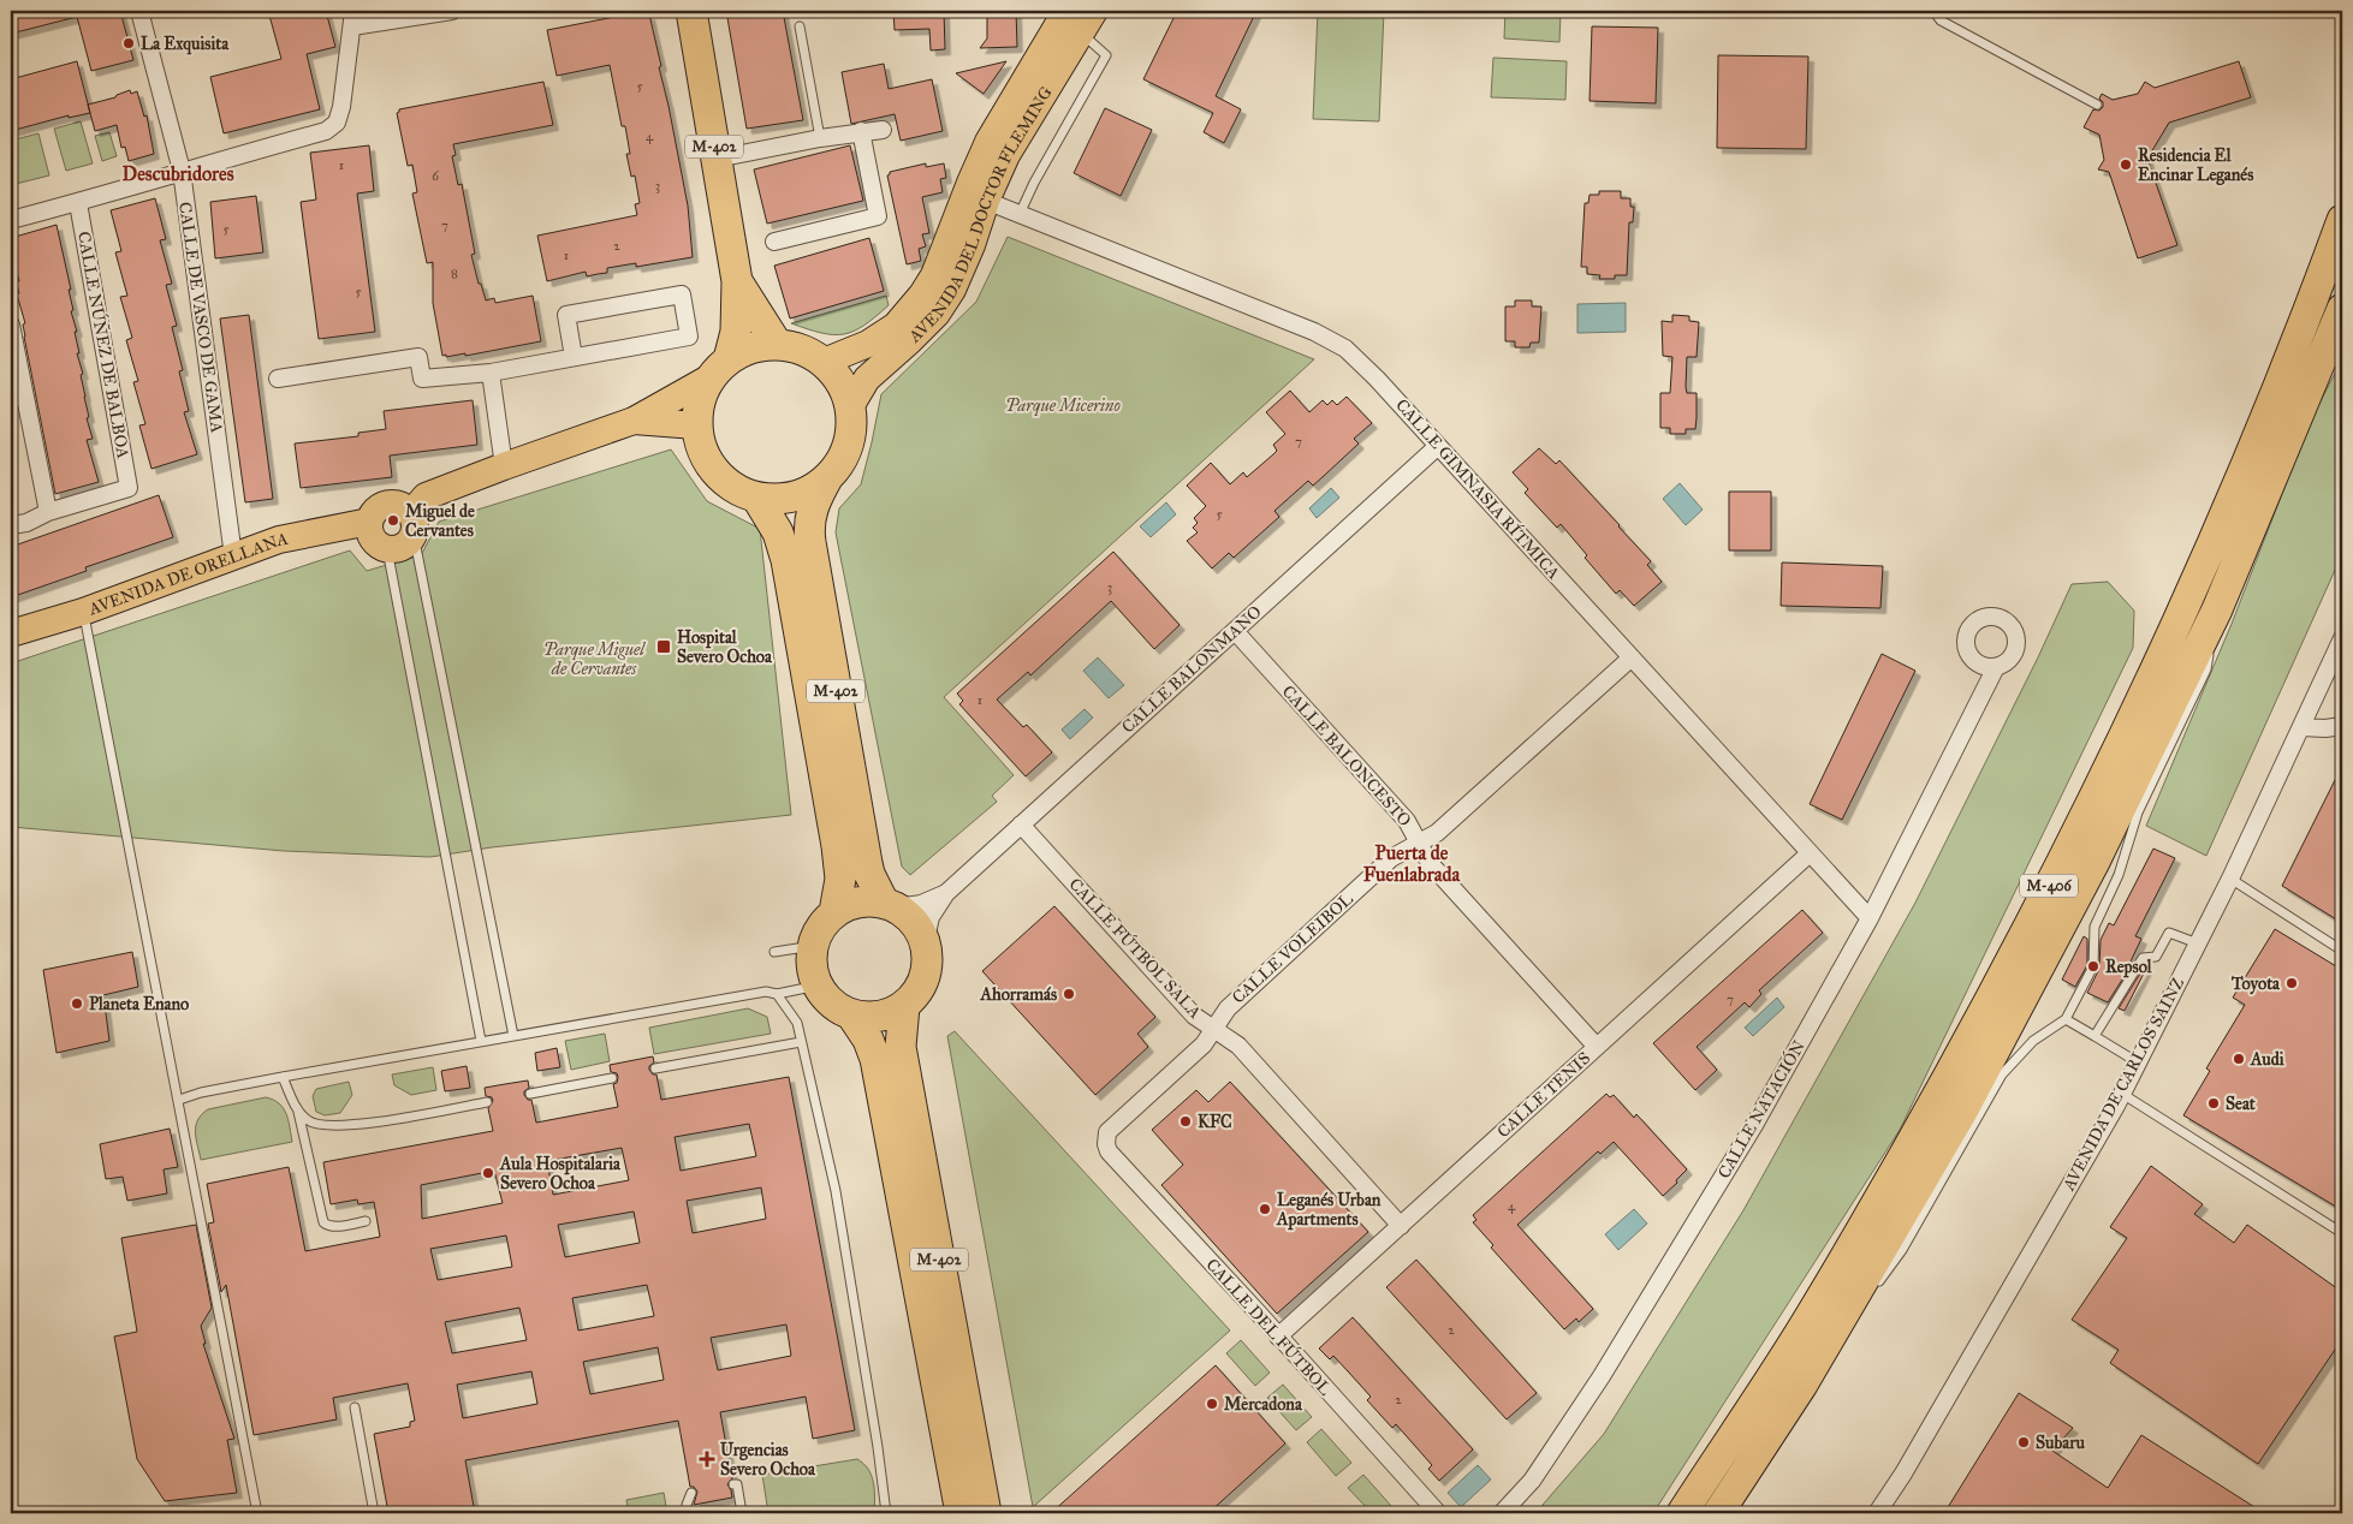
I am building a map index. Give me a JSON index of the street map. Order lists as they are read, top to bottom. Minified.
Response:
{"streets":{"highway":["M-402","M-406"],"main road":["AVENIDA DEL DOCTOR FLEMING","AVENIDA DE ORELLANA"],"street":["CALLE DE VASCO DE GAMA","CALLE NÚÑEZ DE BALBOA","CALLE GIMNASIA RÍTMICA","CALLE BALONMANO","CALLE BALONCESTO","CALLE FÚTBOL SALA","CALLE VOLEIBOL","AVENIDA DE CARLOS SAINZ","CALLE TENIS","CALLE NATACIÓN","CALLE DEL FÚTBOL"]},"crossings":[["M-402","AVENIDA DEL DOCTOR FLEMING"],["M-402","CALLE BALONMANO"],["AVENIDA DEL DOCTOR FLEMING","CALLE GIMNASIA RÍTMICA"],["CALLE DE VASCO DE GAMA","AVENIDA DE ORELLANA"],["CALLE GIMNASIA RÍTMICA","CALLE BALONMANO"],["CALLE GIMNASIA RÍTMICA","CALLE VOLEIBOL"],["CALLE GIMNASIA RÍTMICA","CALLE TENIS"],["CALLE GIMNASIA RÍTMICA","CALLE NATACIÓN"],["CALLE BALONMANO","CALLE BALONCESTO"],["CALLE BALONMANO","CALLE FÚTBOL SALA"],["CALLE BALONCESTO","CALLE VOLEIBOL"],["CALLE BALONCESTO","CALLE TENIS"],["CALLE FÚTBOL SALA","CALLE VOLEIBOL"],["CALLE FÚTBOL SALA","CALLE TENIS"],["CALLE VOLEIBOL","CALLE DEL FÚTBOL"],["CALLE TENIS","CALLE DEL FÚTBOL"]],"districts":["Descubridores","Puerta de Fuenlabrada"],"parks":["Parque Micerino","Parque Miguel de Cervantes"],"places":{"other":["La Exquisita","Residencia El Encinar Leganés","Miguel de Cervantes","Repsol","Toyota","Ahorramás","Planeta Enano","Audi","Seat","KFC","Aula Hospitalaria Severo Ochoa","Leganés Urban Apartments","Mercadona","Subaru"],"transit":["Hospital Severo Ochoa"],"health":["Urgencias Severo Ochoa"]},"house_numbers":["5","4","1","6","3","7","5","2","1","8","5","7","5","3","1","7","4","2","2"]}
